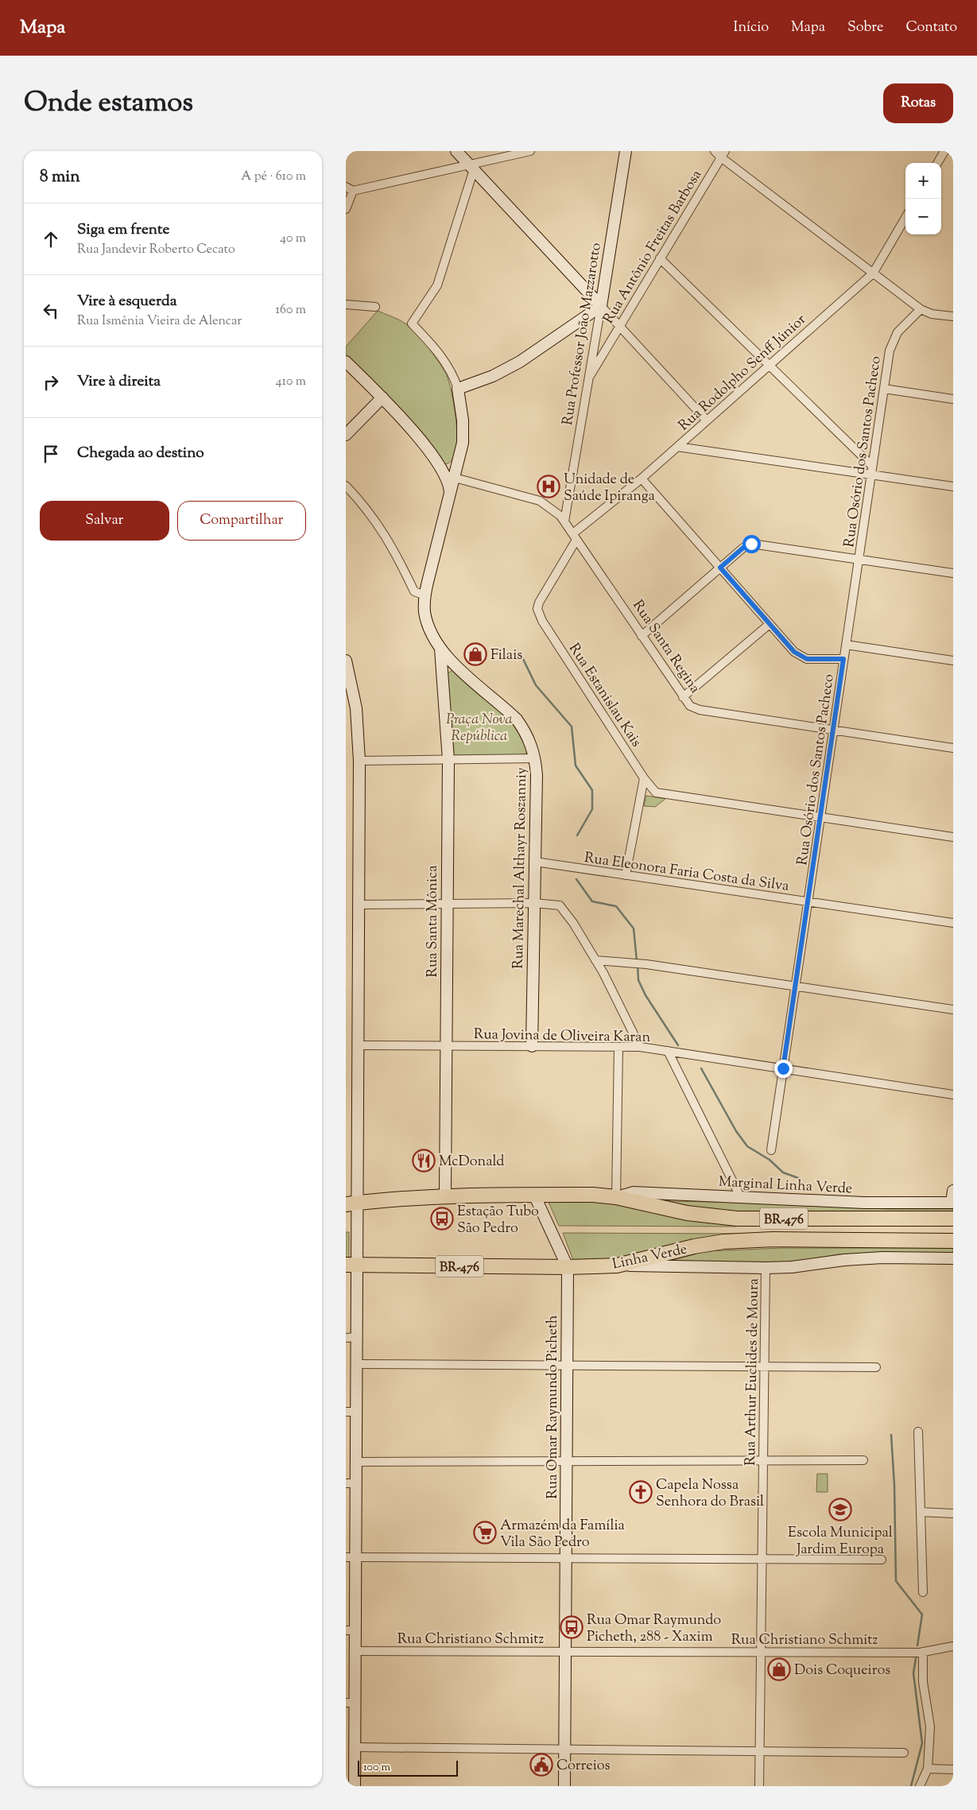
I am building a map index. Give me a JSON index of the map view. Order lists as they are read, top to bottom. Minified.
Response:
{"streets":{"highway":["BR-476","Linha Verde"],"main road":["Rua Professor João Mazzarotto","Rua Marechal Althayr Roszanniy","Rua Santa Mônica","Marginal Linha Verde","Rua Omar Raymundo Picheth"],"street":["Rua Antônio Freitas Barbosa","Rua Rodolpho Senff Júnior","Rua Osório dos Santos Pacheco","Rua Santa Regina","Rua Estanislau Kais","Rua Eleonora Faria Costa da Silva","Rua Jovina de Oliveira Karan","Rua Arthur Euclides de Moura","Rua Christiano Schmitz"]},"crossings":[["Rua Antônio Freitas Barbosa","Rua Professor João Mazzarotto"],["Rua Professor João Mazzarotto","Rua Santa Regina"],["Rua Rodolpho Senff Júnior","Rua Santa Regina"],["Rua Rodolpho Senff Júnior","Rua Estanislau Kais"],["Rua Osório dos Santos Pacheco","Rua Santa Regina"],["Rua Osório dos Santos Pacheco","Rua Eleonora Faria Costa da Silva"],["Rua Osório dos Santos Pacheco","Rua Jovina de Oliveira Karan"],["Rua Santa Regina","Rua Estanislau Kais"],["Rua Santa Regina","Rua Marechal Althayr Roszanniy"],["Rua Marechal Althayr Roszanniy","Rua Eleonora Faria Costa da Silva"],["Rua Marechal Althayr Roszanniy","Rua Santa Mônica"],["Rua Marechal Althayr Roszanniy","Rua Jovina de Oliveira Karan"],["Rua Santa Mônica","Rua Jovina de Oliveira Karan"],["Rua Santa Mônica","BR-476"],["Marginal Linha Verde","BR-476"],["Linha Verde","Rua Omar Raymundo Picheth"],["Rua Arthur Euclides de Moura","Rua Christiano Schmitz"],["Rua Omar Raymundo Picheth","Rua Christiano Schmitz"]],"parks":["Praça Nova República"],"places":{"hospital":["Unidade de Saúde Ipiranga"],"shop":["Filais","Dois Coqueiros"],"restaurant":["McDonald"],"bus stop":["Estação Tubo São Pedro","Rua Omar Raymundo Picheth, 288 - Xaxim"],"church":["Capela Nossa Senhora do Brasil"],"school or university":["Escola Municipal Jardim Europa"],"supermarket":["Armazém da Família Vila São Pedro"],"public building":["Correios"]},"scale_bar":"100 m","page":{"header":"Mapa","nav":["Início","Mapa","Sobre","Contato"],"title":"Onde estamos","buttons":["Rotas",["Salvar","Compartilhar"]],"heading":["8 min","A pé · 610 m"],"map_buttons":["+","−"],"list":[["Siga em frente","Rua Jandevir Roberto Cecato","40 m"],["Vire à esquerda","Rua Ismênia Vieira de Alencar","160 m"],["Vire à direita","410 m"],"Chegada ao destino"],"scale":"100 m"}}
